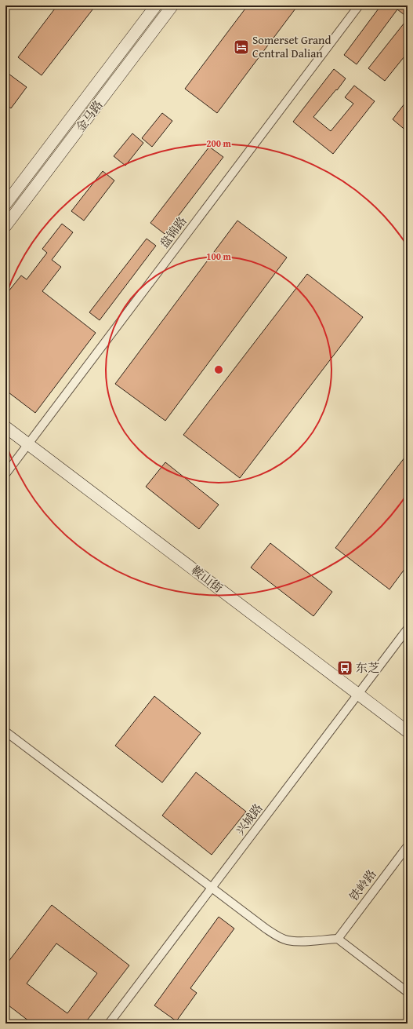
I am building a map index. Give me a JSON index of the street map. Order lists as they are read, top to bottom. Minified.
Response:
{"streets":{"street":["金马路","盘锦路","鞍山街","兴城路","铁岭路"]},"crossings":[["盘锦路","鞍山街"],["鞍山街","兴城路"]],"places":{"hotel":["Somerset Grand Central Dalian"],"bus stop":["东芝"]},"rings":["200 m","100 m"]}
